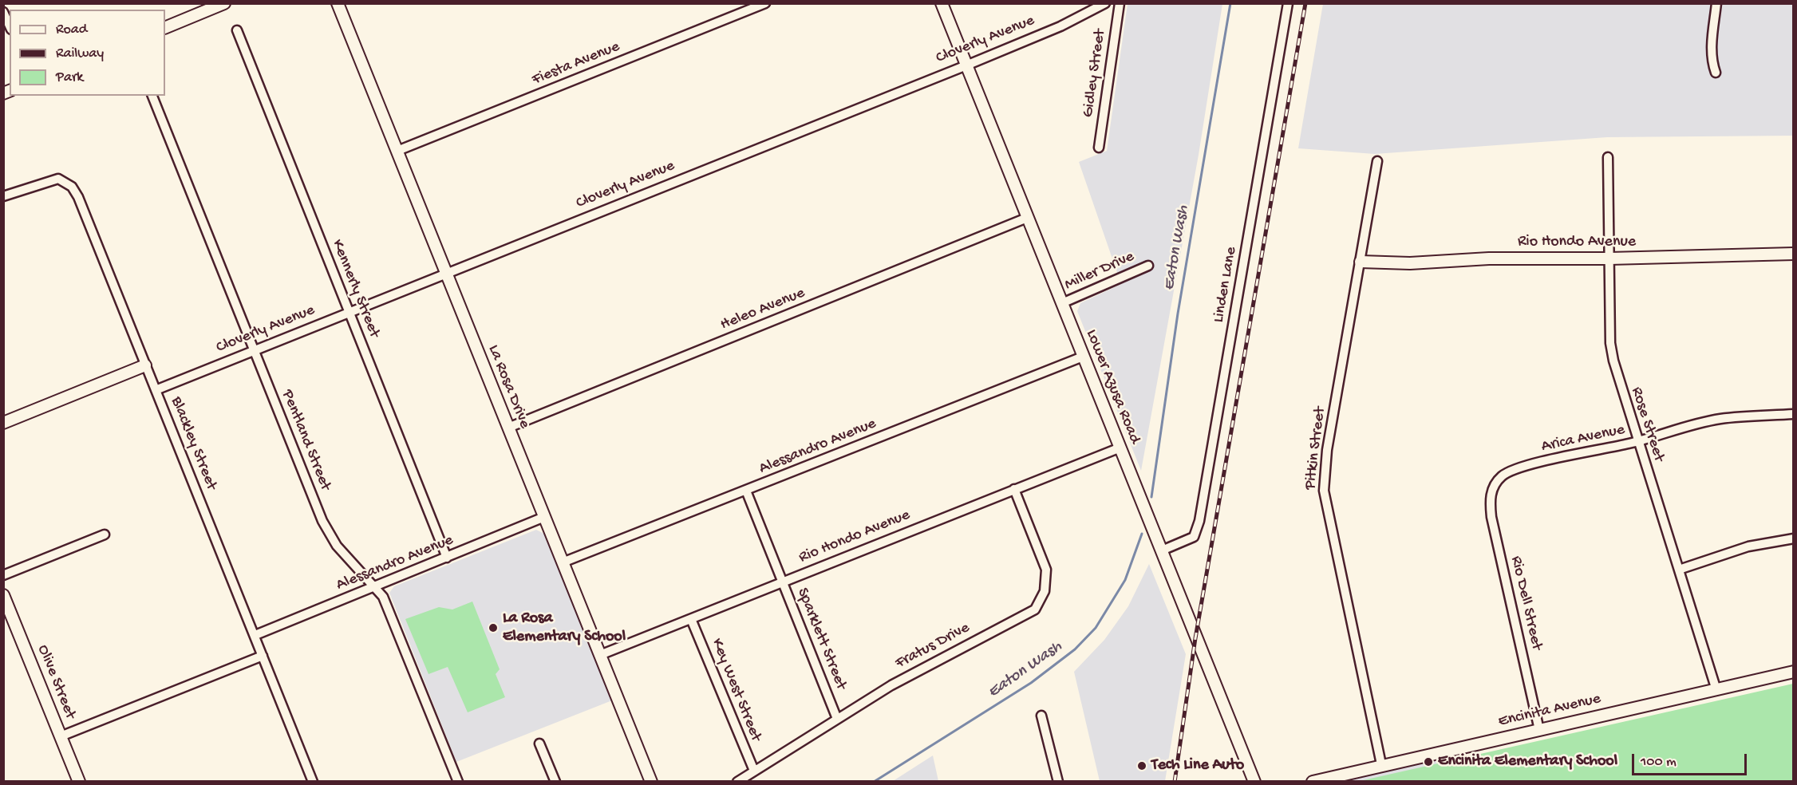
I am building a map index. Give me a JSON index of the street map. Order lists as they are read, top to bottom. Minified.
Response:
{"streets":{"street":["Cloverly Avenue","Fiesta Avenue","Gidley Street","Rio Hondo Avenue","Miller Drive","Linden Lane","Kennerly Street","Heleo Avenue","La Rosa Drive","Lower Azusa Road","Rose Street","Arica Avenue","Pentland Street","Blackley Street","Alessandro Avenue","Pitkin Street","Rio Dell Street","Sparklett Street","Fratus Drive","Olive Street","Key West Street","Encinita Avenue"]},"crossings":[["Cloverly Avenue","Kennerly Street"],["Cloverly Avenue","La Rosa Drive"],["Cloverly Avenue","Lower Azusa Road"],["Cloverly Avenue","Pentland Street"],["Cloverly Avenue","Blackley Street"],["Fiesta Avenue","La Rosa Drive"],["Rio Hondo Avenue","La Rosa Drive"],["Rio Hondo Avenue","Lower Azusa Road"],["Rio Hondo Avenue","Rose Street"],["Rio Hondo Avenue","Pitkin Street"],["Rio Hondo Avenue","Sparklett Street"],["Rio Hondo Avenue","Fratus Drive"],["Rio Hondo Avenue","Key West Street"],["Miller Drive","Lower Azusa Road"],["Linden Lane","Lower Azusa Road"],["Kennerly Street","Alessandro Avenue"],["Heleo Avenue","La Rosa Drive"],["Heleo Avenue","Lower Azusa Road"],["La Rosa Drive","Alessandro Avenue"],["Lower Azusa Road","Alessandro Avenue"],["Rose Street","Arica Avenue"],["Rose Street","Encinita Avenue"],["Arica Avenue","Rio Dell Street"],["Pentland Street","Alessandro Avenue"],["Blackley Street","Alessandro Avenue"],["Alessandro Avenue","Sparklett Street"],["Pitkin Street","Encinita Avenue"],["Rio Dell Street","Encinita Avenue"],["Sparklett Street","Fratus Drive"],["Fratus Drive","Key West Street"]],"water":["Eaton Wash"],"places":["La Rosa Elementary School","Encinita Elementary School","Tech Line Auto"],"legend":["Road","Railway","Park"],"scale_bar":"100 m"}
